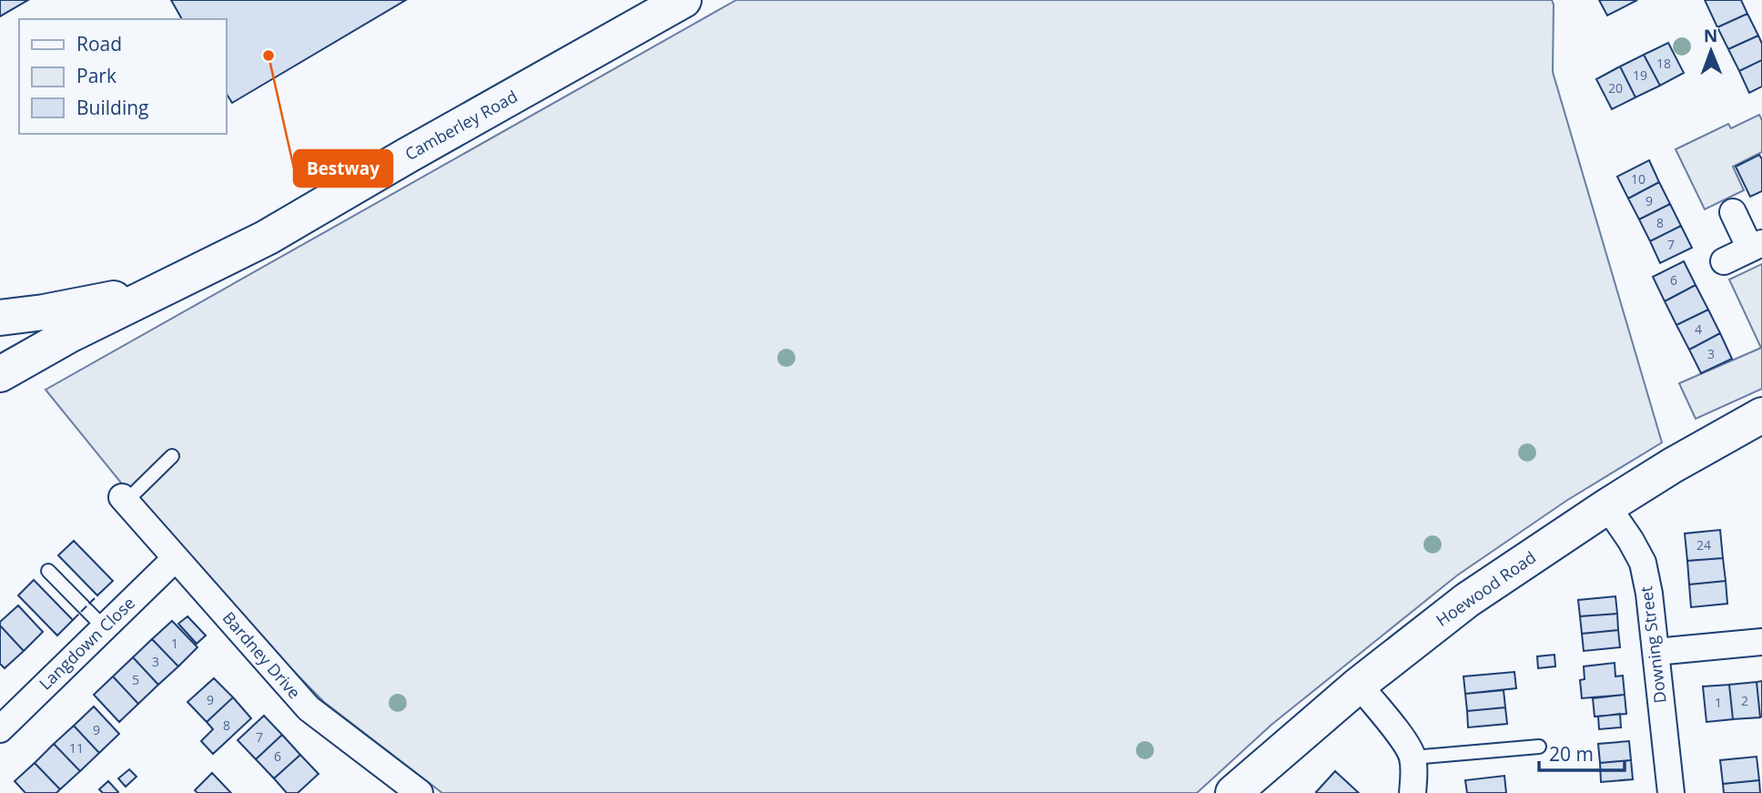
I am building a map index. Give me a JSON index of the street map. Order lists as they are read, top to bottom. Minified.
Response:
{"streets":{"main road":["Camberley Road","Hoewood Road"],"street":["Langdown Close","Downing Street","Bardney Drive"]},"crossings":[["Hoewood Road","Downing Street"],["Langdown Close","Bardney Drive"]],"places":["Bestway"],"house_numbers":["18","19","20","10","9","8","7","6","4","3","24","1","3","5","9","2","1","8","9","7","11","6"],"legend":["Road","Park","Building"],"scale_bar":"20 m","north":"top"}
